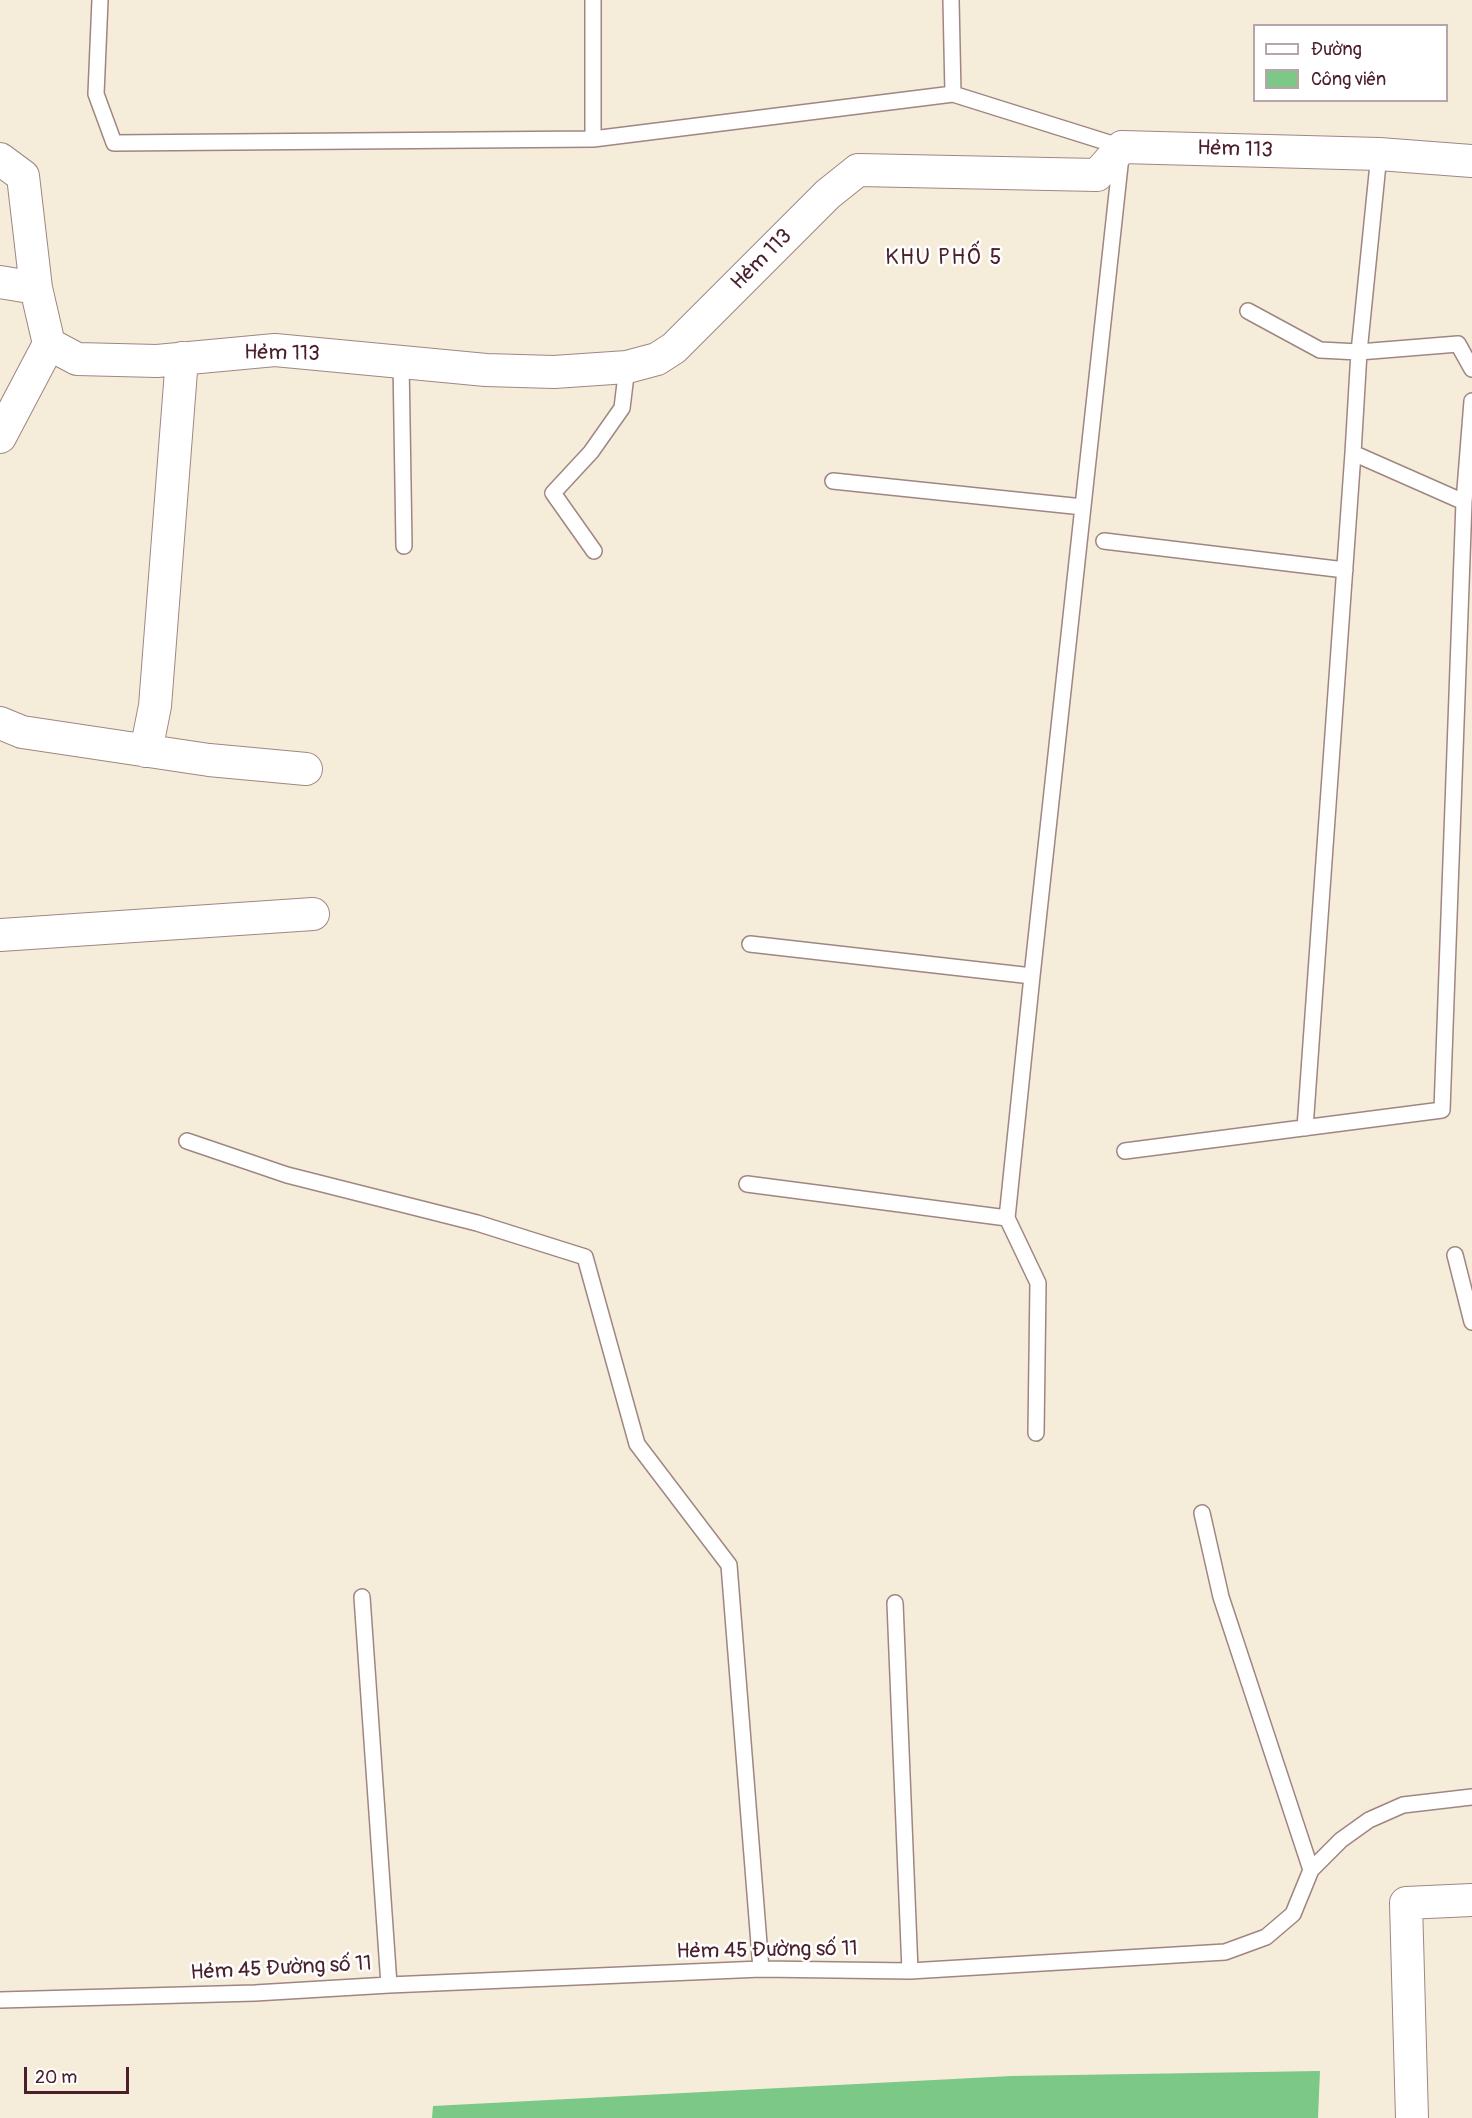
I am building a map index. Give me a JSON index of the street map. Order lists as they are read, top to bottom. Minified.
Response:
{"streets":{"street":["Hẻm 113"],"lane":["Hẻm 45 Đường số 11"]},"districts":["KHU PHỐ 5"],"legend":["Đường","Công viên"],"scale_bar":"20 m"}
